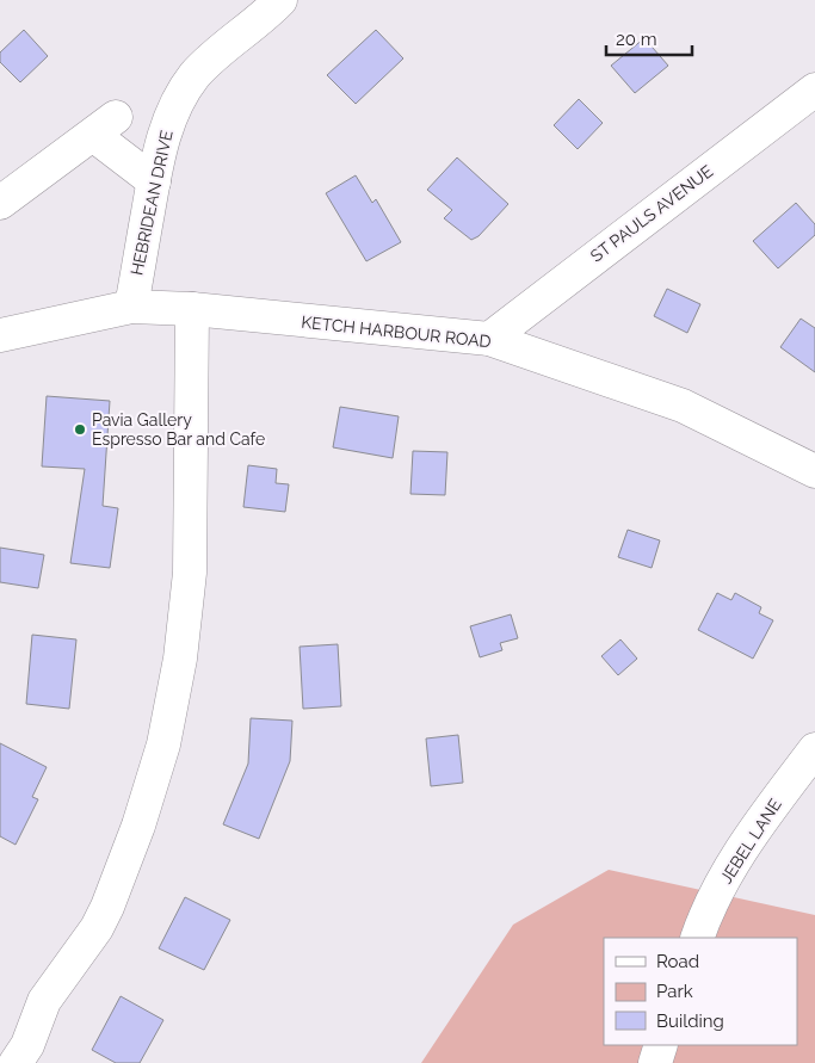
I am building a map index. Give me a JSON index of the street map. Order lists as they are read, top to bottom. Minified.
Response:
{"streets":{"street":["HEBRIDEAN DRIVE","ST PAULS AVENUE","KETCH HARBOUR ROAD","JEBEL LANE"]},"crossings":[["HEBRIDEAN DRIVE","KETCH HARBOUR ROAD"],["ST PAULS AVENUE","KETCH HARBOUR ROAD"]],"places":["Pavia Gallery Espresso Bar and Cafe"],"legend":["Road","Park","Building"],"scale_bar":"20 m"}
